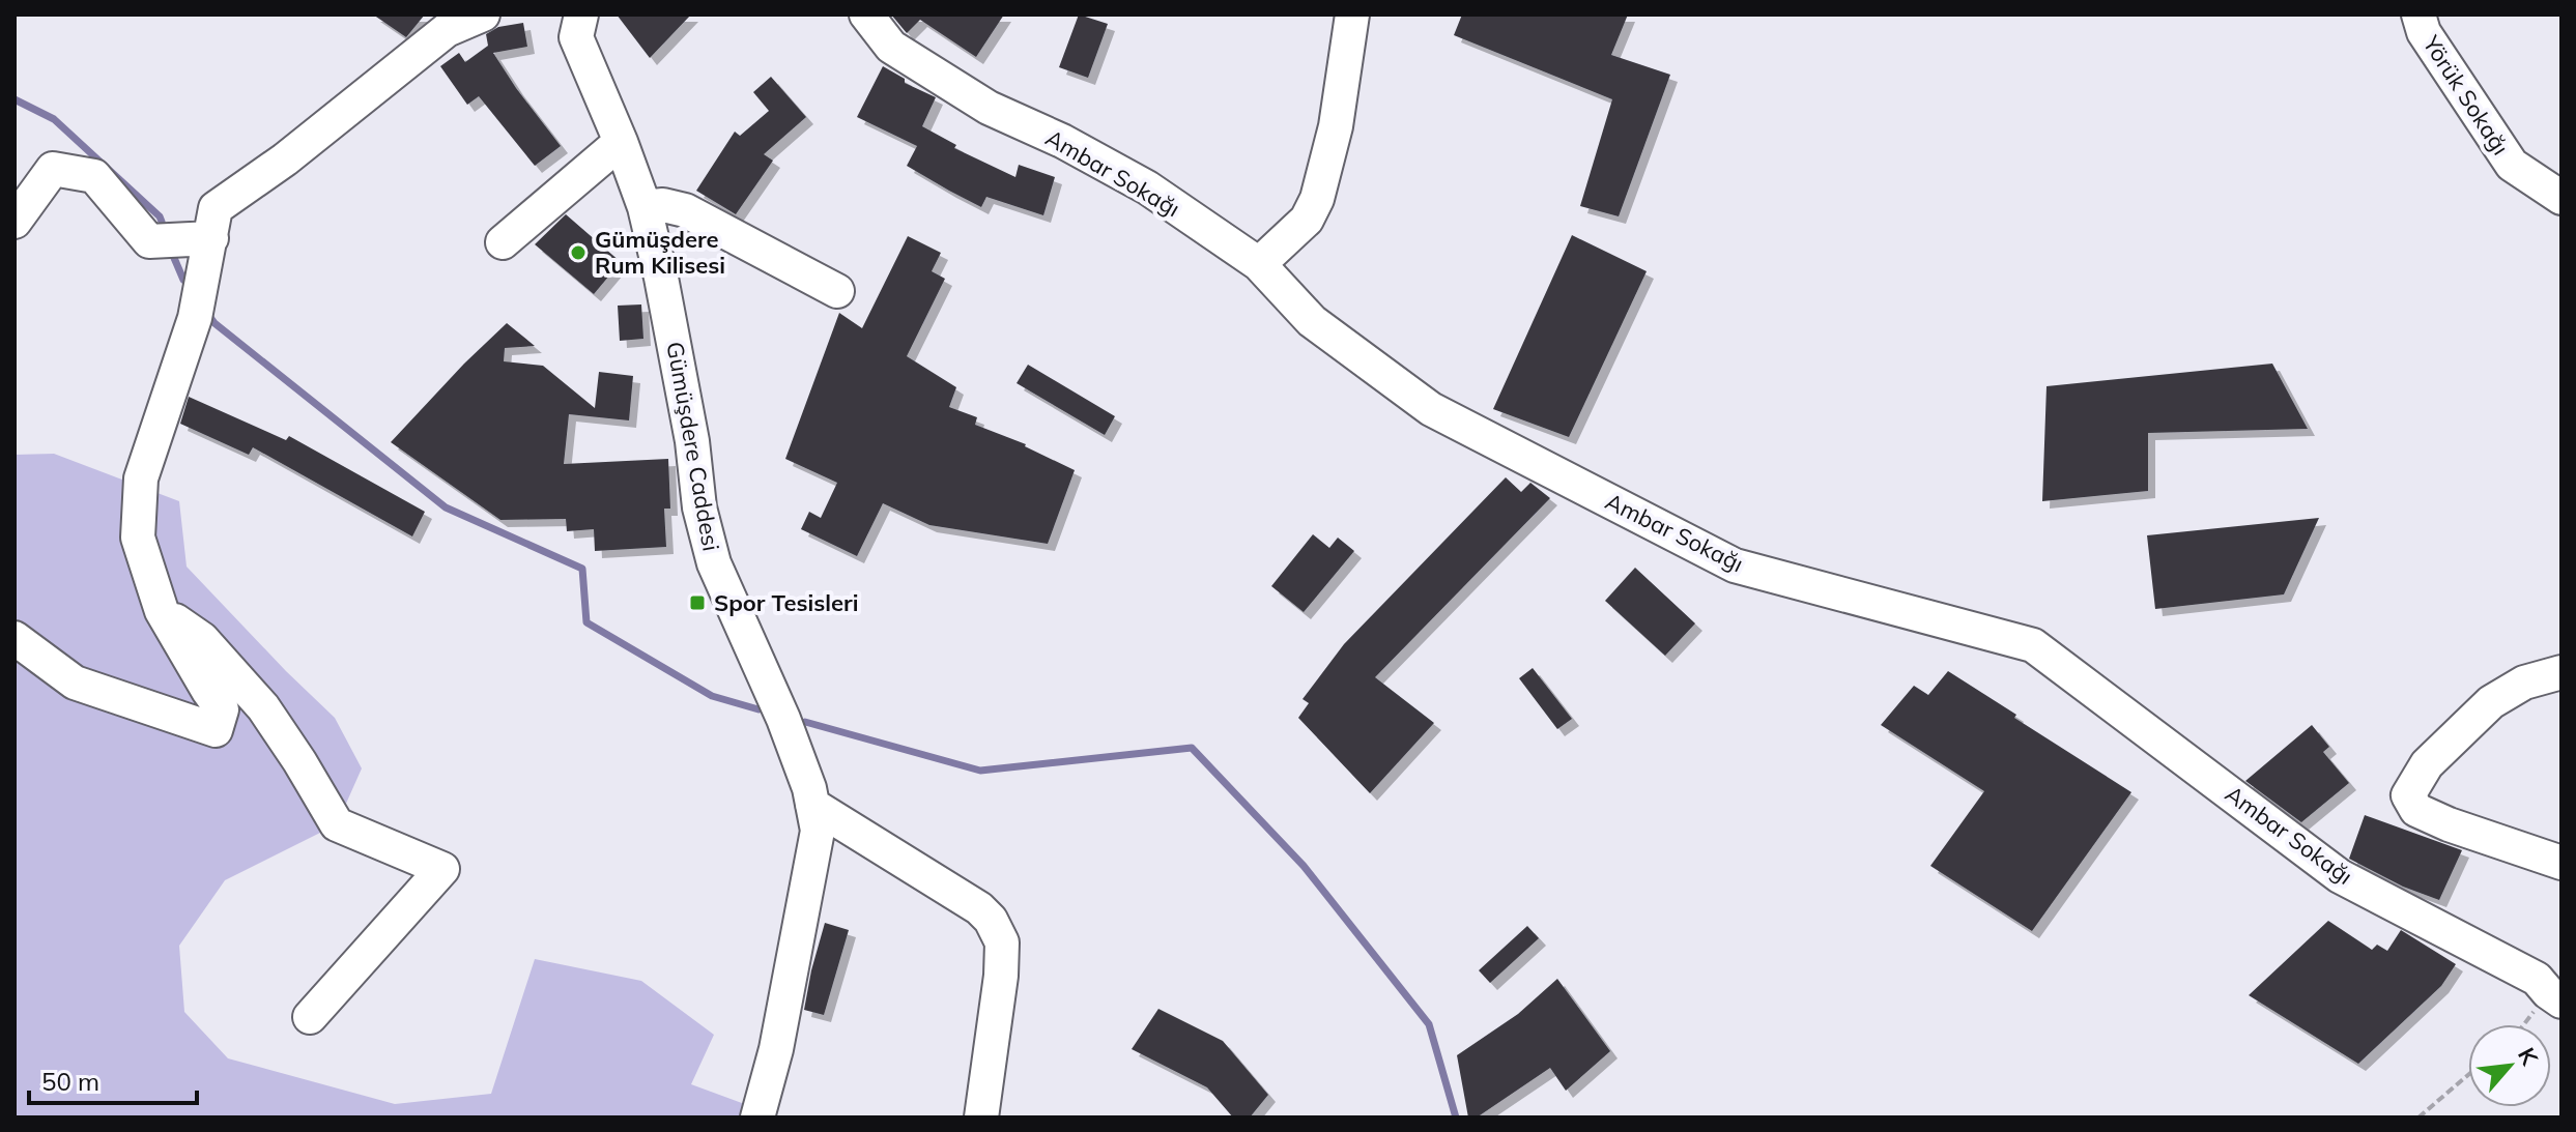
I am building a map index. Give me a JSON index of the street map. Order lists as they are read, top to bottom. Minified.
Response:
{"streets":{"street":["Yörük Sokağı","Ambar Sokağı","Gümüşdere Caddesi"]},"places":{"other":["Gümüşdere Rum Kilisesi"],"transit":["Spor Tesisleri"]},"scale_bar":"50 m","north":"top right"}
